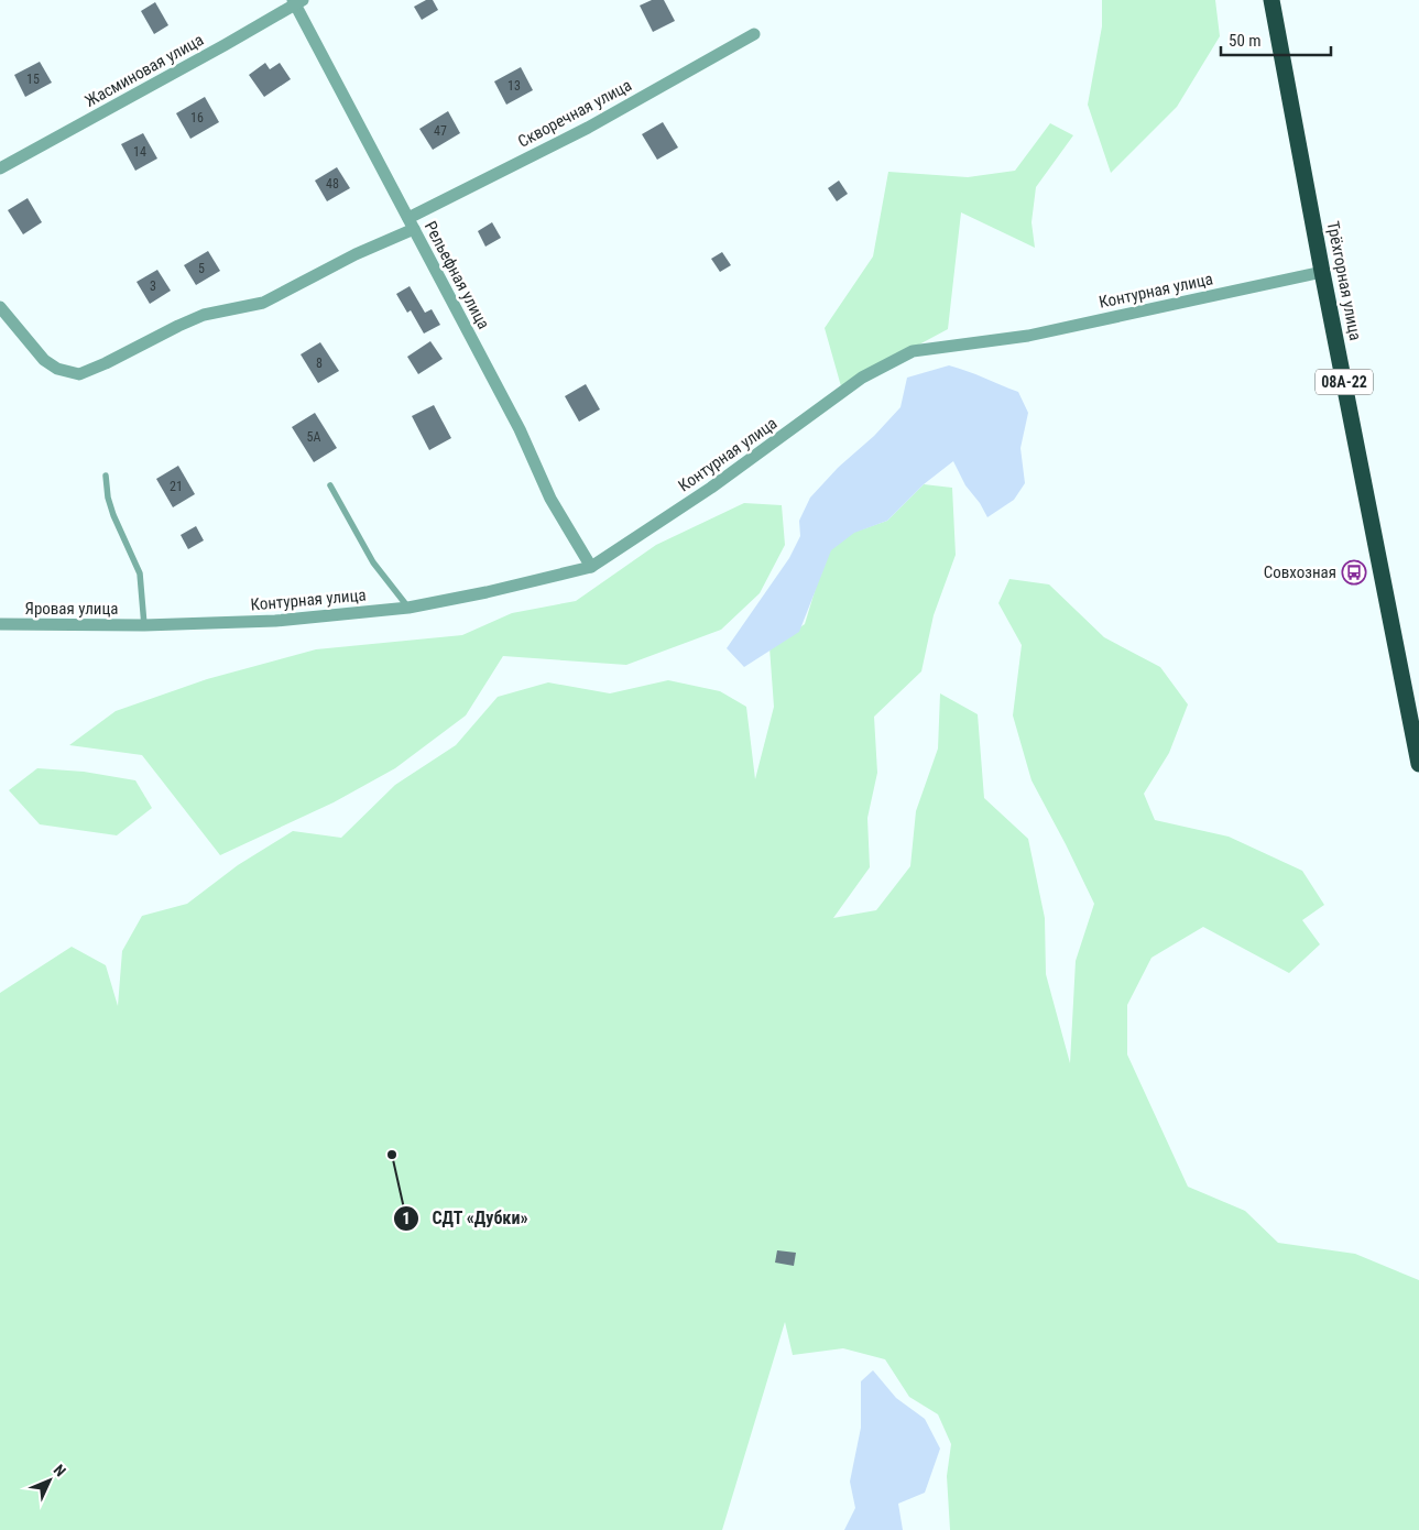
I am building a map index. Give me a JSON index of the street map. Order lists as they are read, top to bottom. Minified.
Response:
{"streets":{"highway":["Трёхгорная улица","08А-22"],"street":["Жасминовая улица","Скворечная улица","Рельефная улица","Контурная улица","Яровая улица"]},"crossings":[["Жасминовая улица","Рельефная улица"],["Скворечная улица","Рельефная улица"],["Рельефная улица","Контурная улица"],["Трёхгорная улица","Контурная улица"],["Контурная улица","Яровая улица"]],"places":{"bus stop":["Совхозная"],"other":["СДТ «Дубки»"]},"house_numbers":["15","13","16","47","14","48","5","3","8","5А","21"],"scale_bar":"50 m","north":"top right"}
